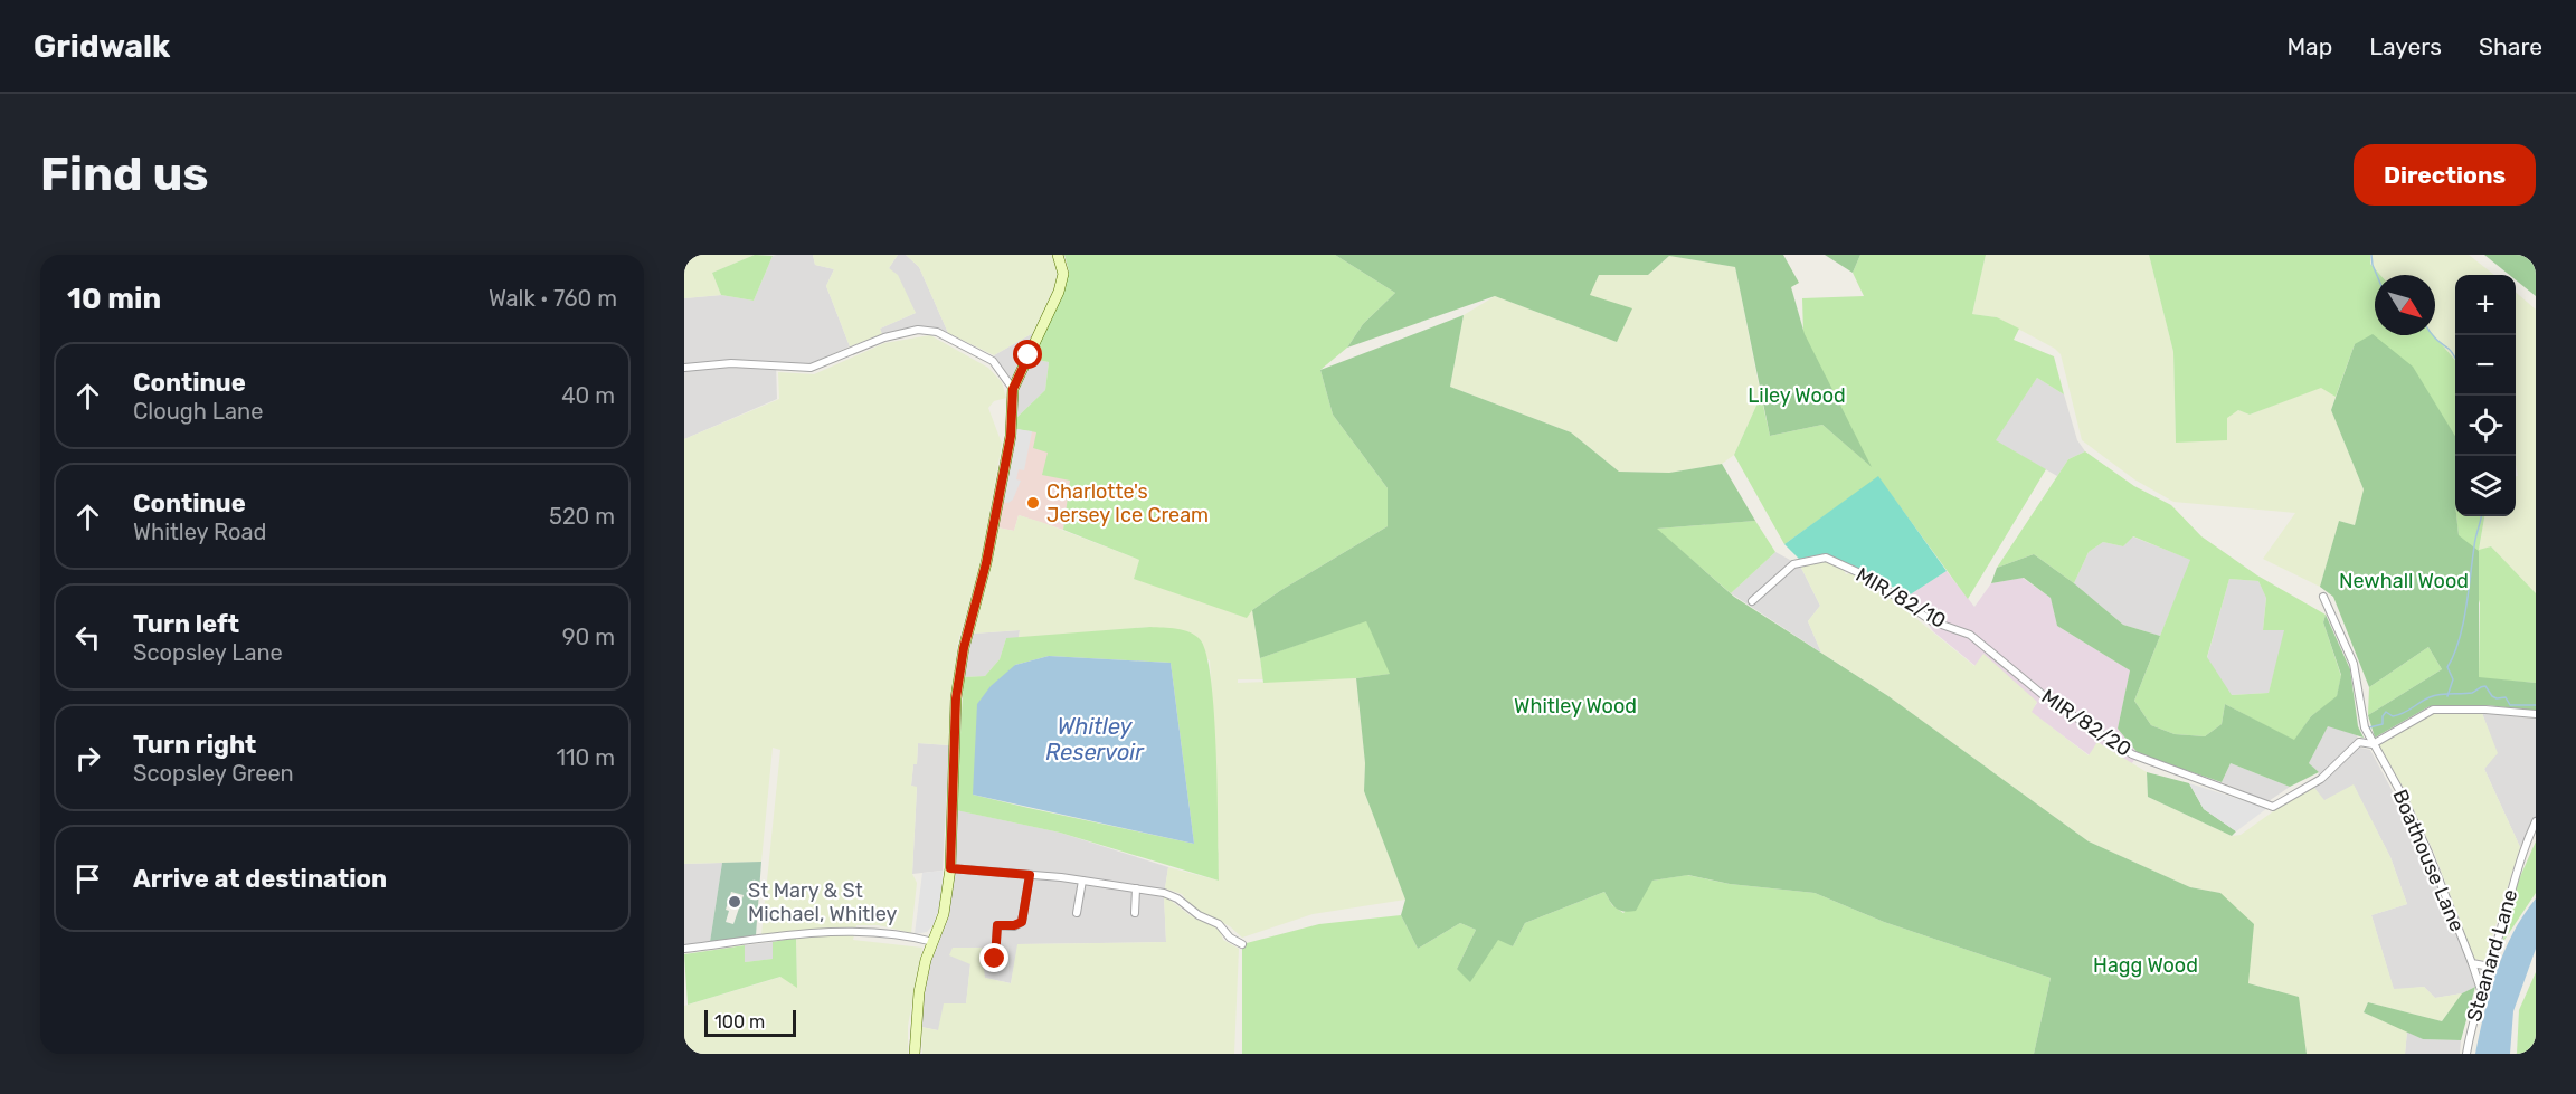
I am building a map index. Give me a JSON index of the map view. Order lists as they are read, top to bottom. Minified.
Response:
{"streets":{"street":["MIR/82/10","MIR/82/20","Boathouse Lane","Steanard Lane"]},"crossings":[["MIR/82/10","MIR/82/20"],["MIR/82/20","Boathouse Lane"],["Boathouse Lane","Steanard Lane"]],"water":["Whitley Reservoir"],"parks":["Liley Wood","Newhall Wood","Whitley Wood","Hagg Wood"],"places":["Charlotte's Jersey Ice Cream","St Mary & St Michael, Whitley"],"scale_bar":"100 m","north":"bottom right","page":{"header":"Gridwalk","nav":["Map","Layers","Share"],"buttons":"Directions","title":"Find us","heading":["10 min","Walk · 760 m"],"map_buttons":["+","−"],"list":[["Continue","Clough Lane","40 m"],["Continue","Whitley Road","520 m"],["Turn left","Scopsley Lane","90 m"],["Turn right","Scopsley Green","110 m"],"Arrive at destination"],"scale":"100 m"}}
